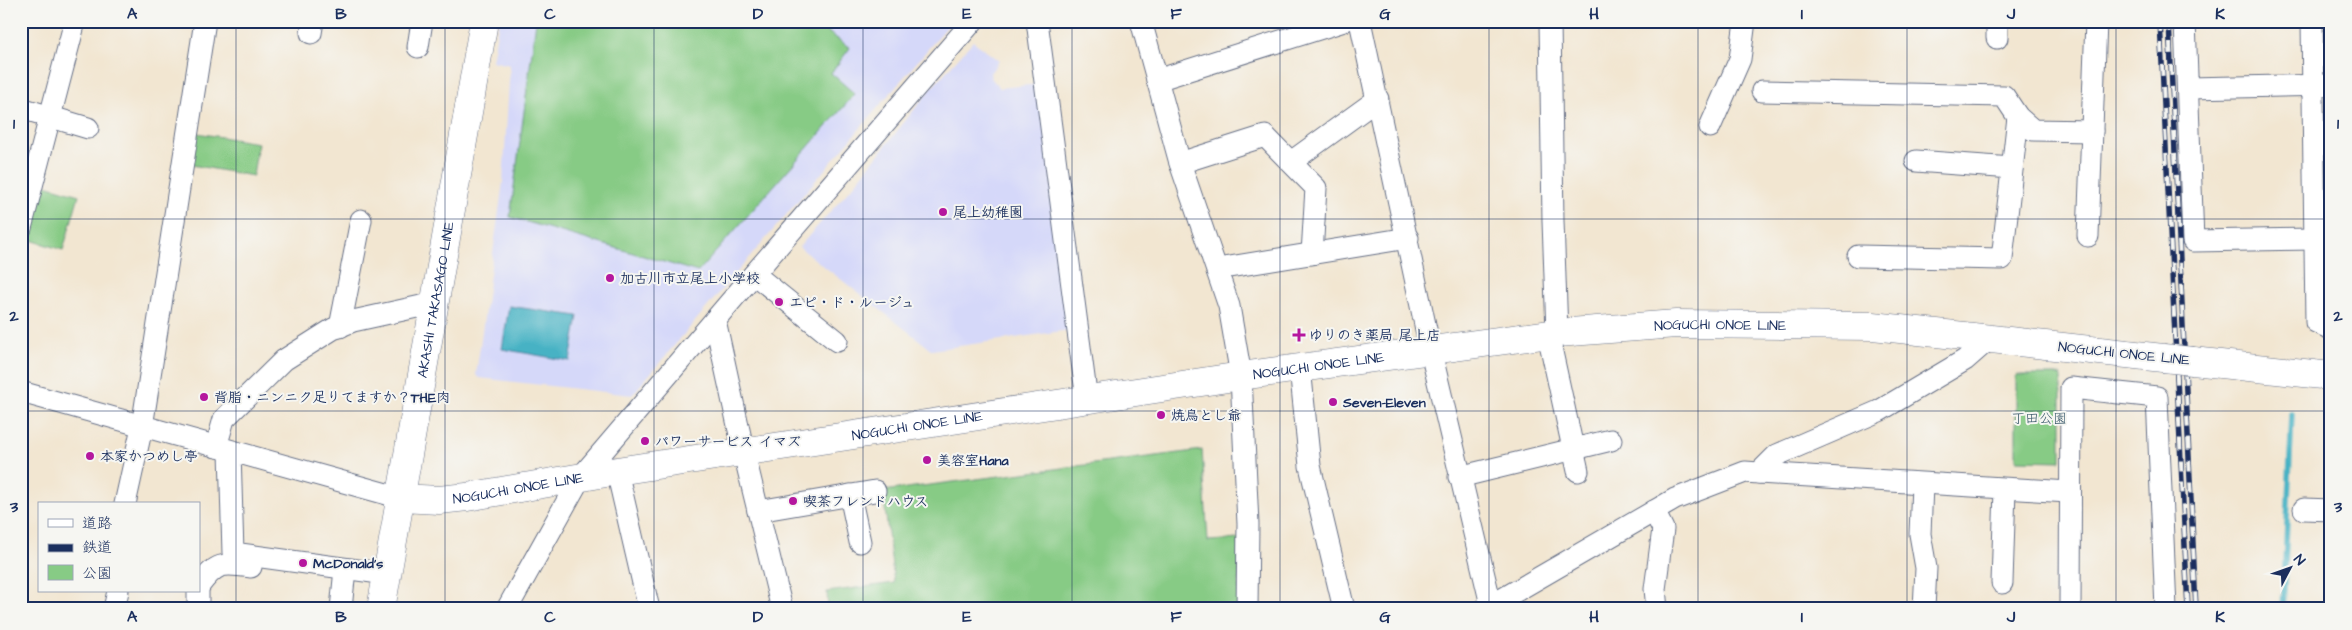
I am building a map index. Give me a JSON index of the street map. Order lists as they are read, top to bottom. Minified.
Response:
{"streets":{"main road":["AKASHI TAKASAGO LINE","NOGUCHI ONOE LINE"]},"crossings":[["AKASHI TAKASAGO LINE","NOGUCHI ONOE LINE"]],"parks":["丁田公園"],"places":{"other":["尾上幼稚園","加古川市立尾上小学校","エピ・ド・ルージュ","背脂・ニンニク足りてますか？THE肉","Seven-Eleven","焼鳥とし爺","パワーサービス イマズ","本家かつめし亭","美容室Hana","喫茶フレンドハウス","McDonald's"],"health":["ゆりのき薬局 尾上店"]},"legend":["道路","鉄道","公園"],"north":"top right","grid":{"columns":["A","B","C","D","E","F","G","H","I","J","K"],"rows":["1","2","3"]}}
